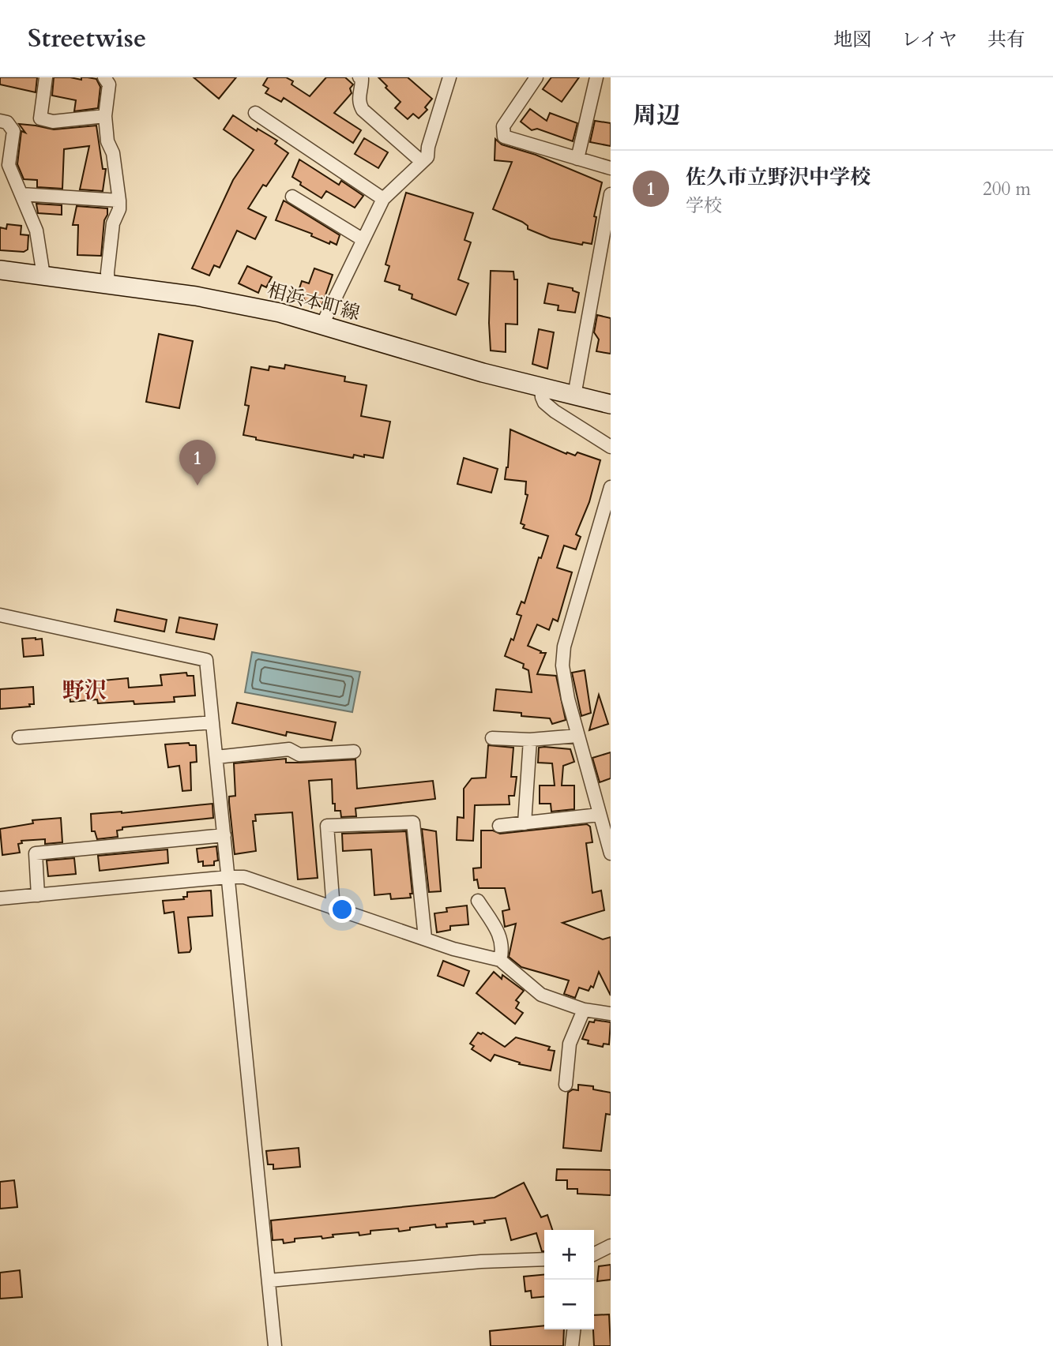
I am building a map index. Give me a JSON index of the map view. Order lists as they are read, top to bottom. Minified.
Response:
{"streets":{"main road":["相浜本町線"]},"districts":["野沢"],"page":{"header":"Streetwise","nav":["地図","レイヤ","共有"],"heading":"周辺","list":[{"mark":"1","name":"佐久市立野沢中学校","note":"学校","value":"200 m"}],"pins":"1","map_buttons":["+","−"]}}
